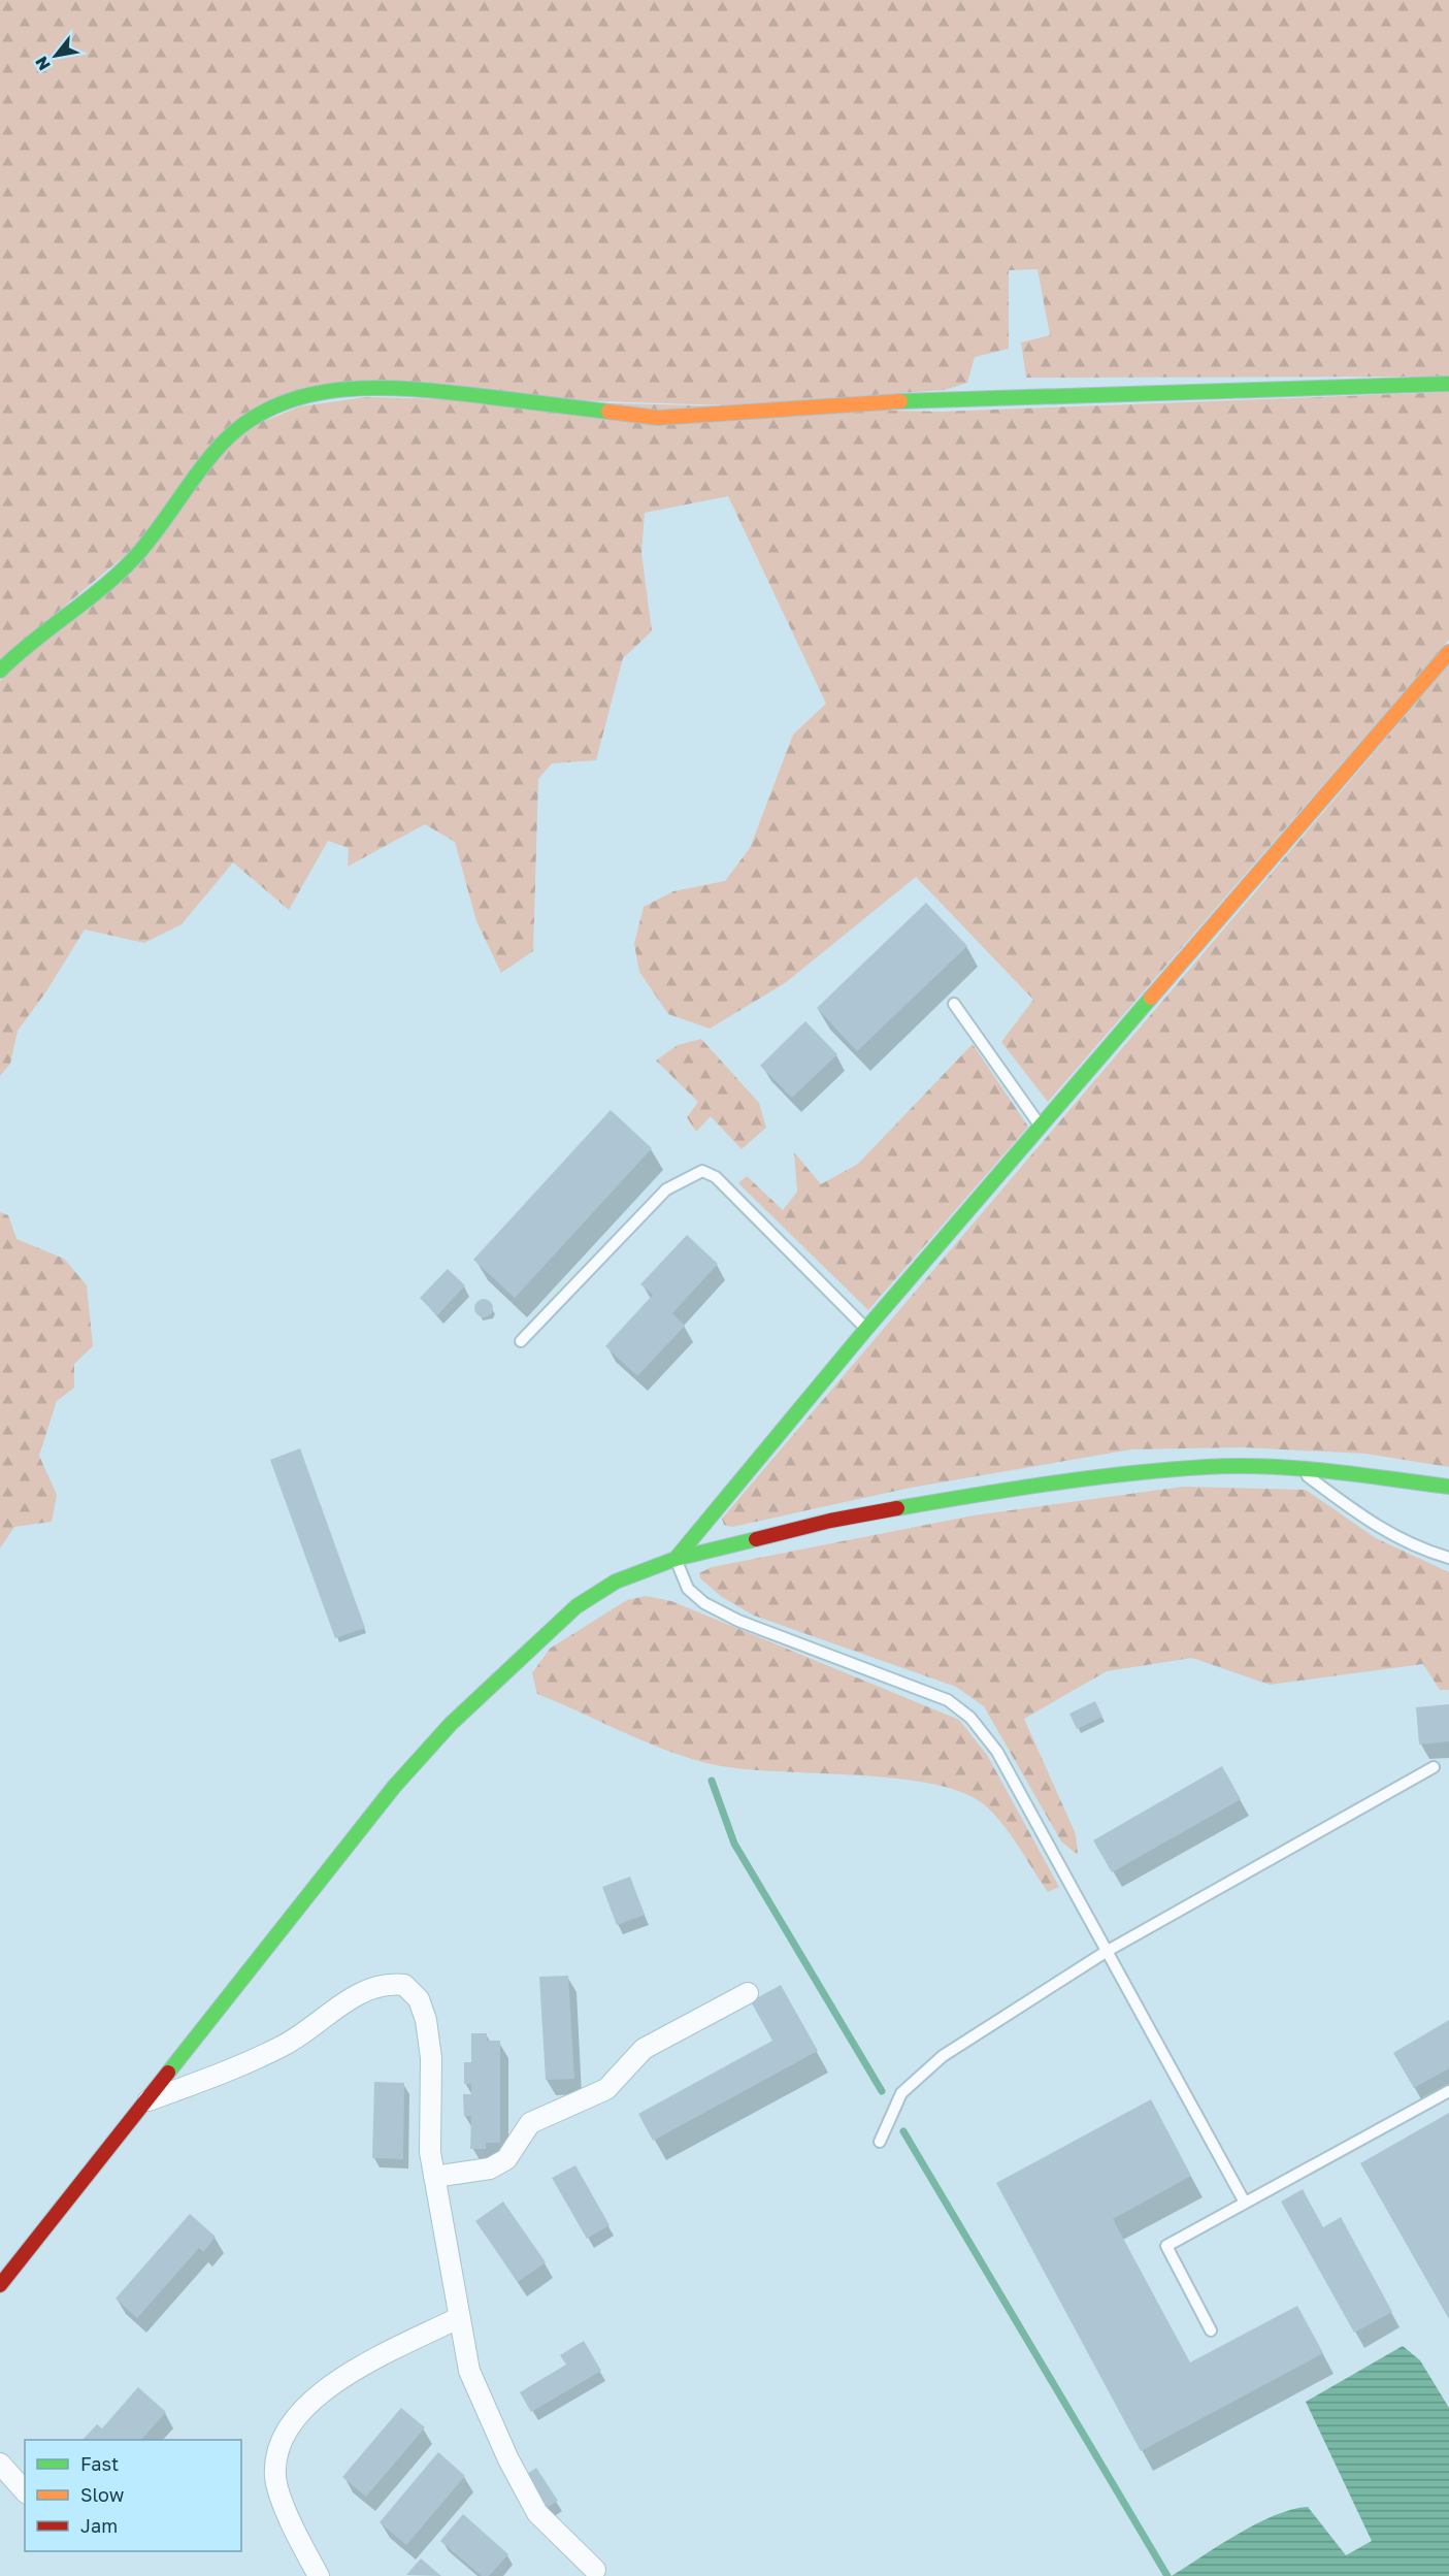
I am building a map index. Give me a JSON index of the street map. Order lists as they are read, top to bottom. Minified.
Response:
{"legend":["Fast","Slow","Jam"],"north":"bottom left"}
